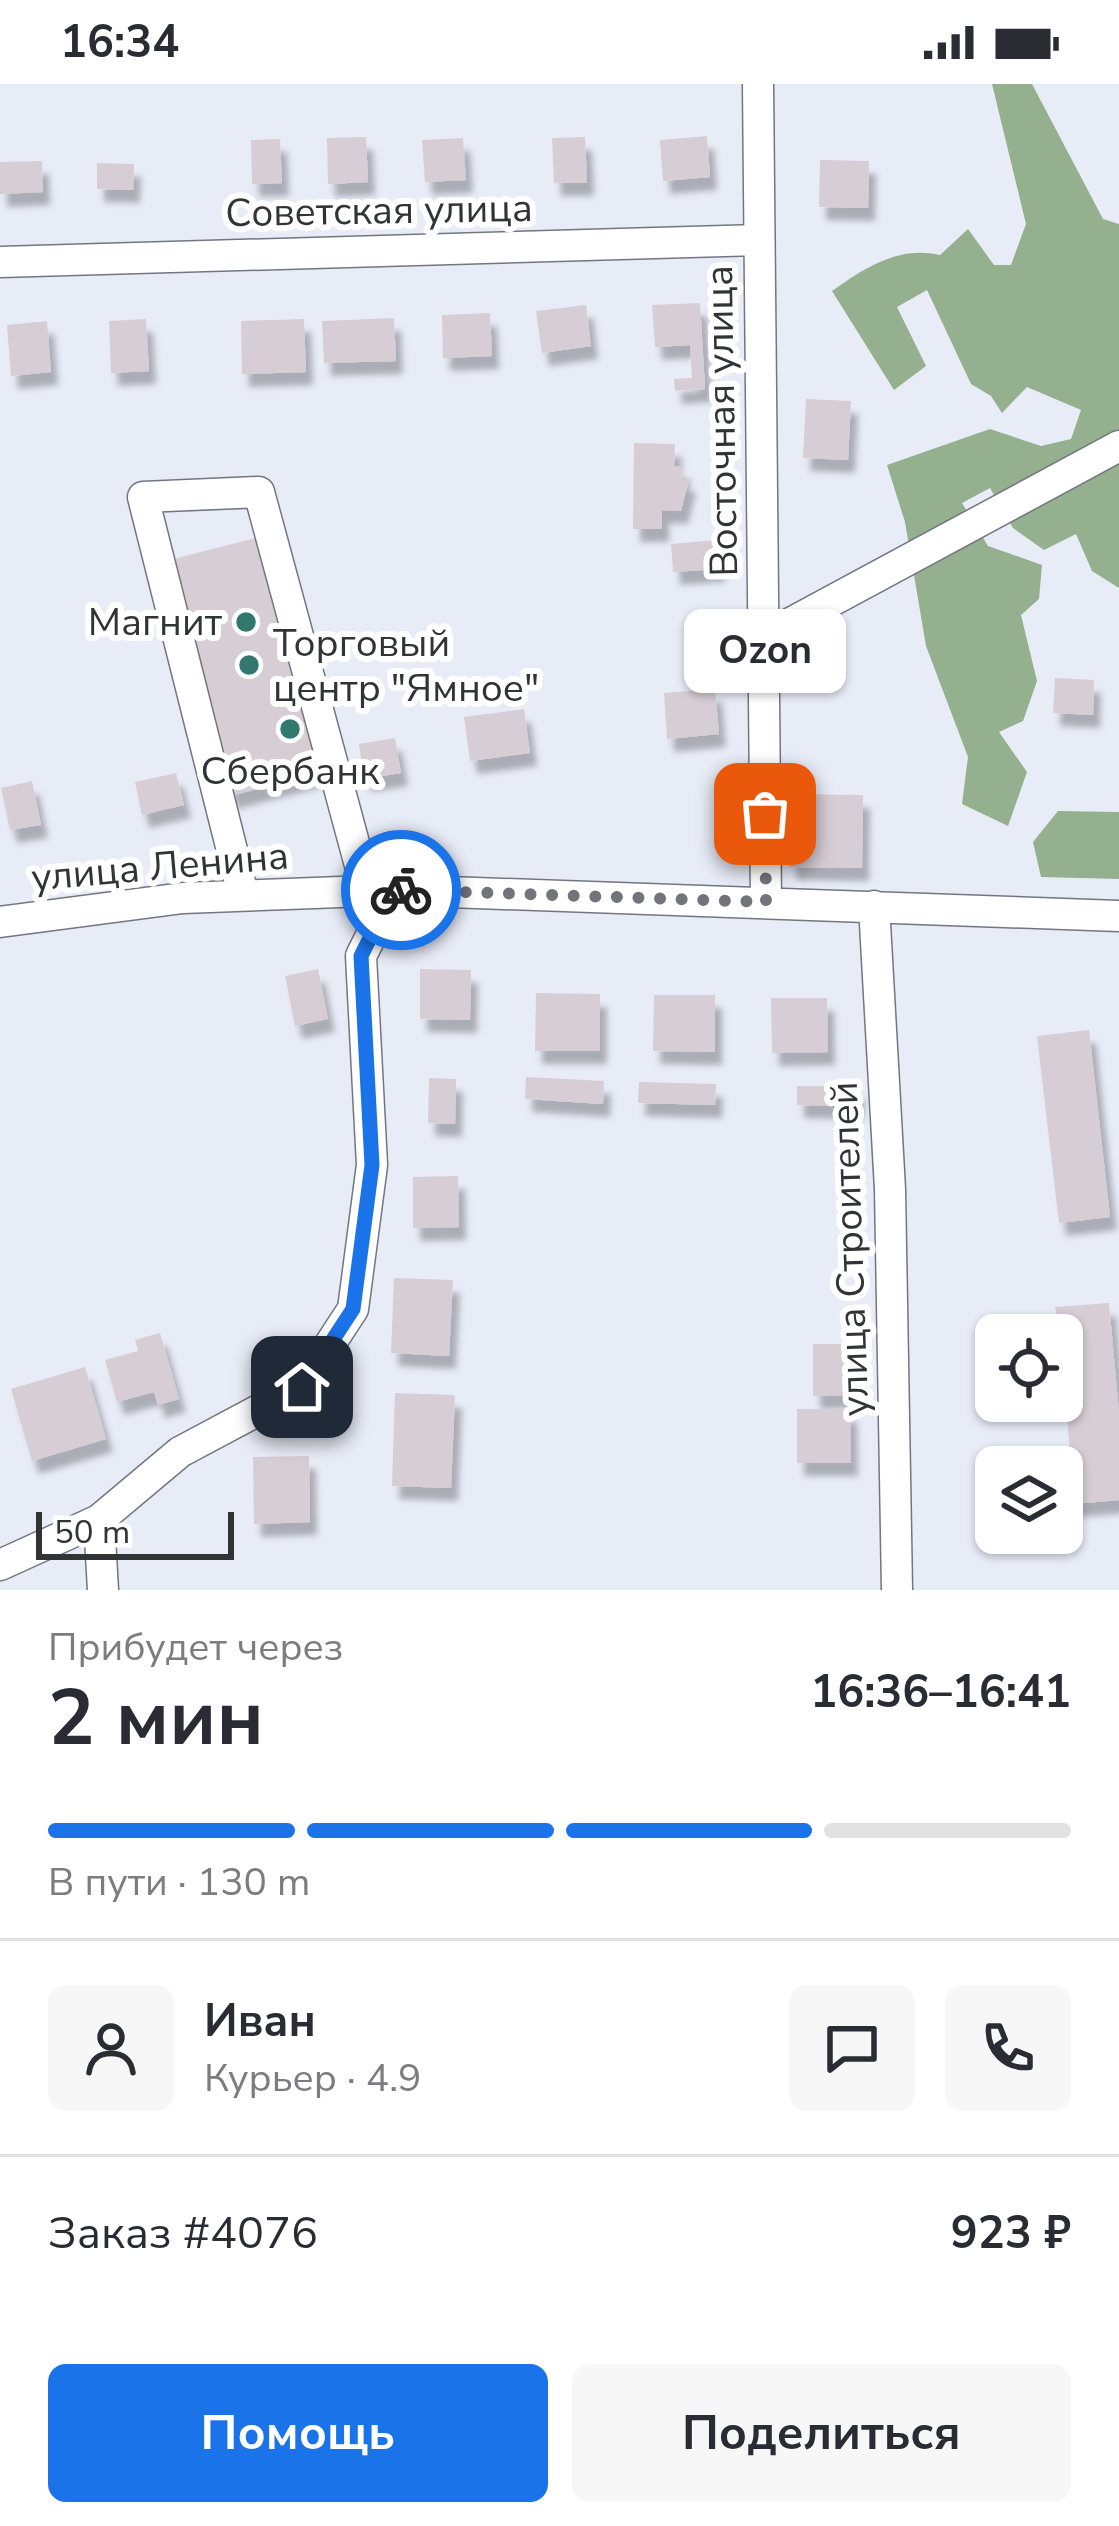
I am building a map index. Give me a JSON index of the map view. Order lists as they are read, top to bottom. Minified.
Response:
{"streets":{"street":["Советская улица","Восточная улица","улица Ленина","улица Строителей"]},"crossings":[["Советская улица","Восточная улица"],["Восточная улица","улица Ленина"],["улица Ленина","улица Строителей"]],"places":["Магнит","Торговый центр \"Ямное\"","Сбербанк","Ozon"],"scale_bar":"50 m","page":{"status":"16:34","bubble":"Ozon","scale":"50 m","heading":["2 мин","Прибудет через","16:36–16:41"],"panel":["Иван","Курьер · 4.9","Заказ #4076","923 ₽"],"bar":"В пути · 130 m","buttons":["Помощь","Поделиться"]}}
